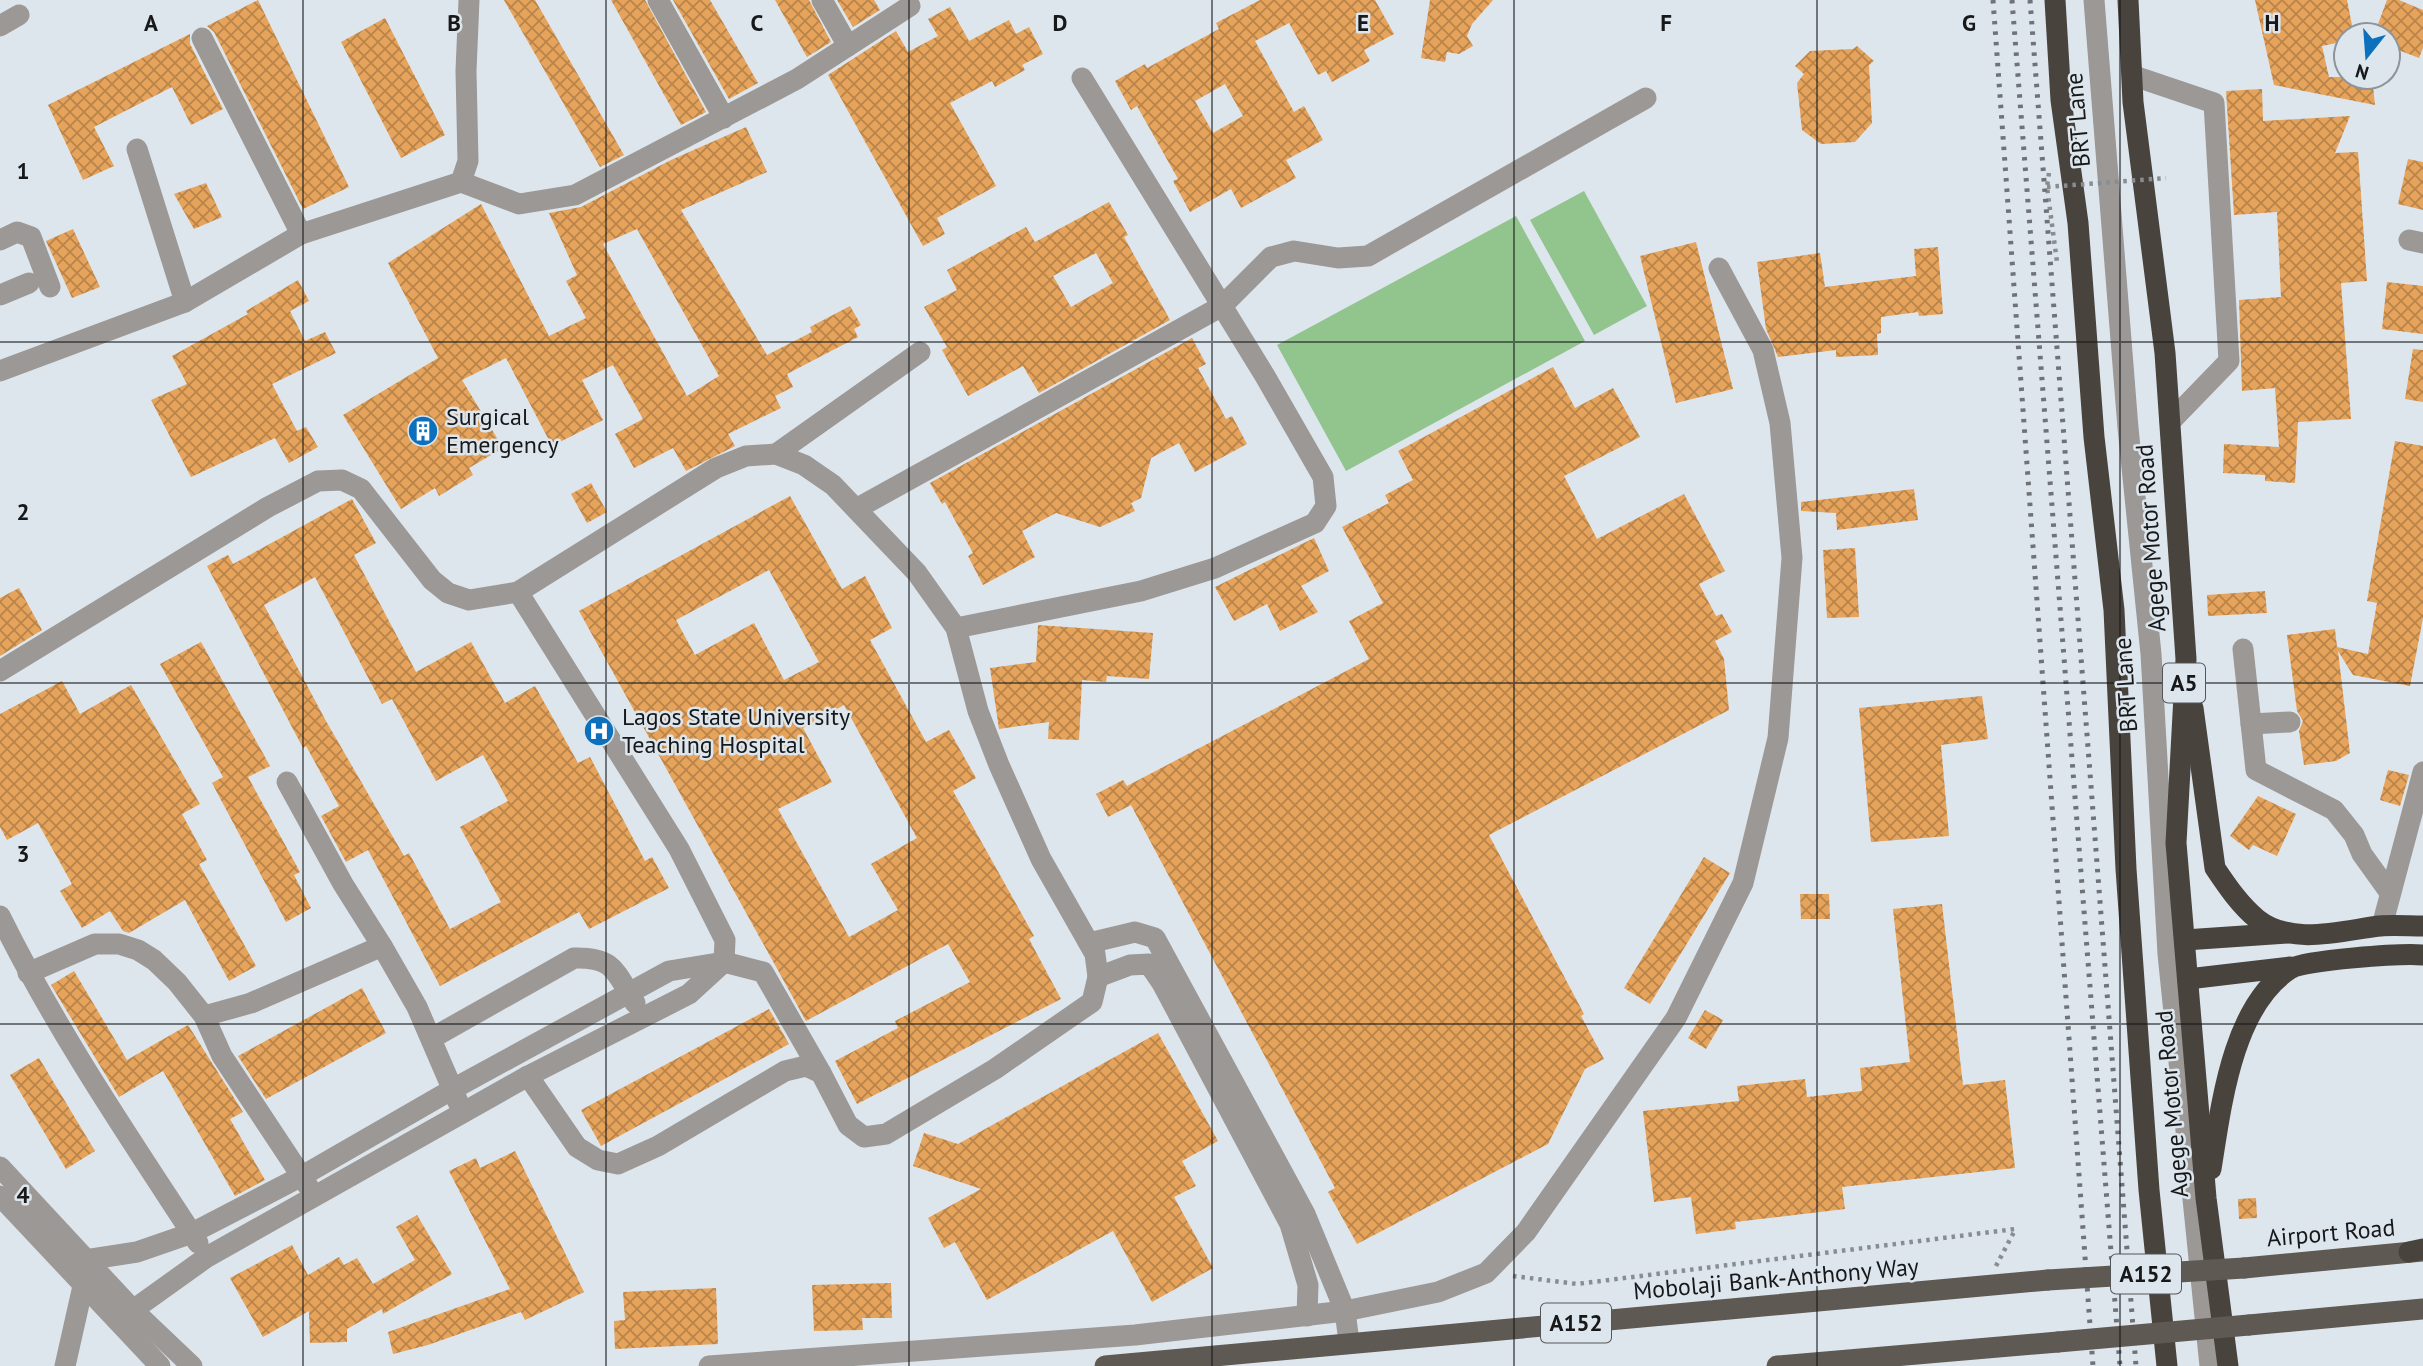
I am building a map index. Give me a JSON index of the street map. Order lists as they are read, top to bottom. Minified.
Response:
{"streets":{"highway":["Agege Motor Road","A5"],"main road":["Airport Road","A152","Mobolaji Bank-Anthony Way"],"street":["BRT Lane"]},"crossings":[["Airport Road","Mobolaji Bank-Anthony Way"]],"places":{"building":["Surgical Emergency"],"hospital":["Lagos State University Teaching Hospital"]},"north":"bottom","grid":{"columns":["A","B","C","D","E","F","G","H"],"rows":["1","2","3","4"]}}
